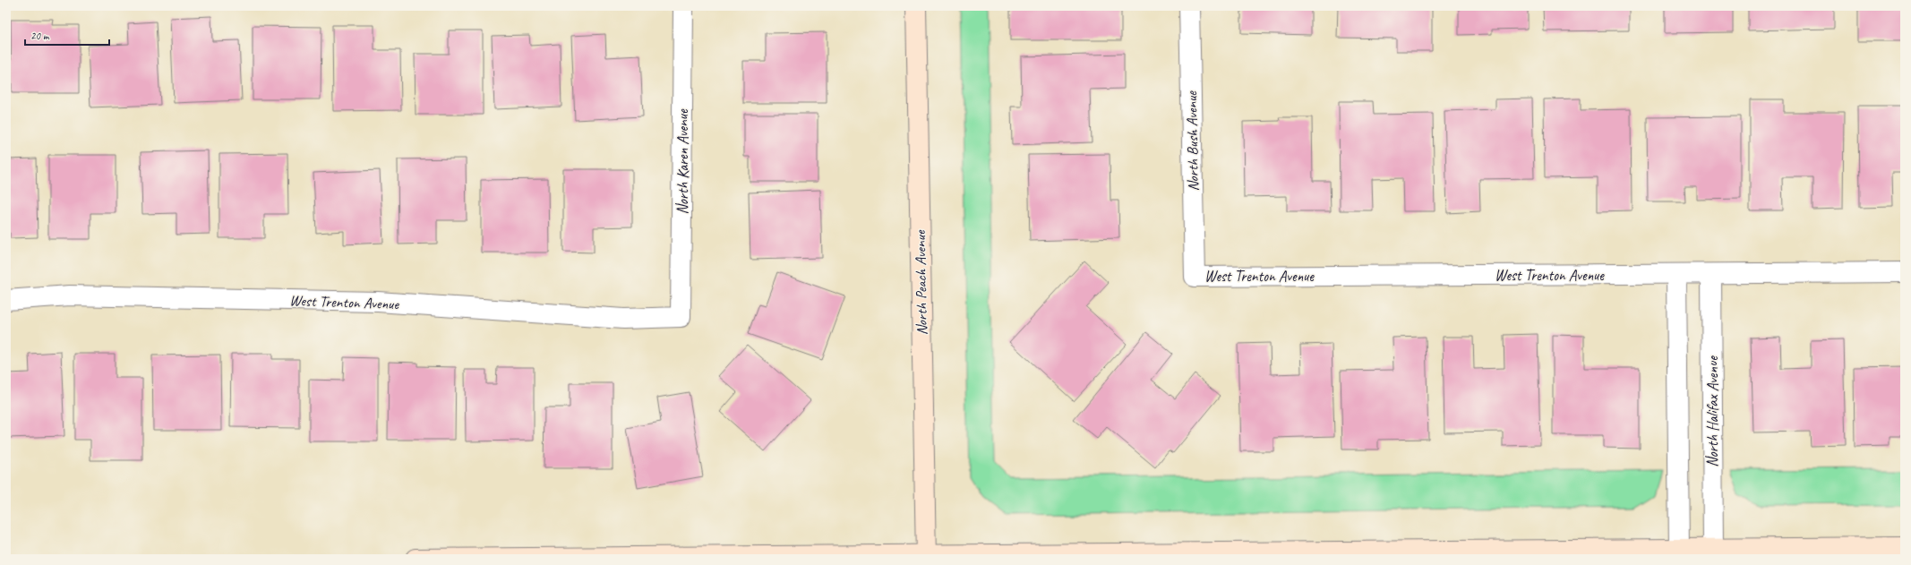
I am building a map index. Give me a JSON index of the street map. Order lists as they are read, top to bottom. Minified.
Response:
{"streets":{"street":["North Bush Avenue","North Karen Avenue","West Trenton Avenue","North Peach Avenue","North Halifax Avenue"]},"crossings":[["North Bush Avenue","West Trenton Avenue"],["North Karen Avenue","West Trenton Avenue"],["West Trenton Avenue","North Halifax Avenue"]],"scale_bar":"20 m"}
